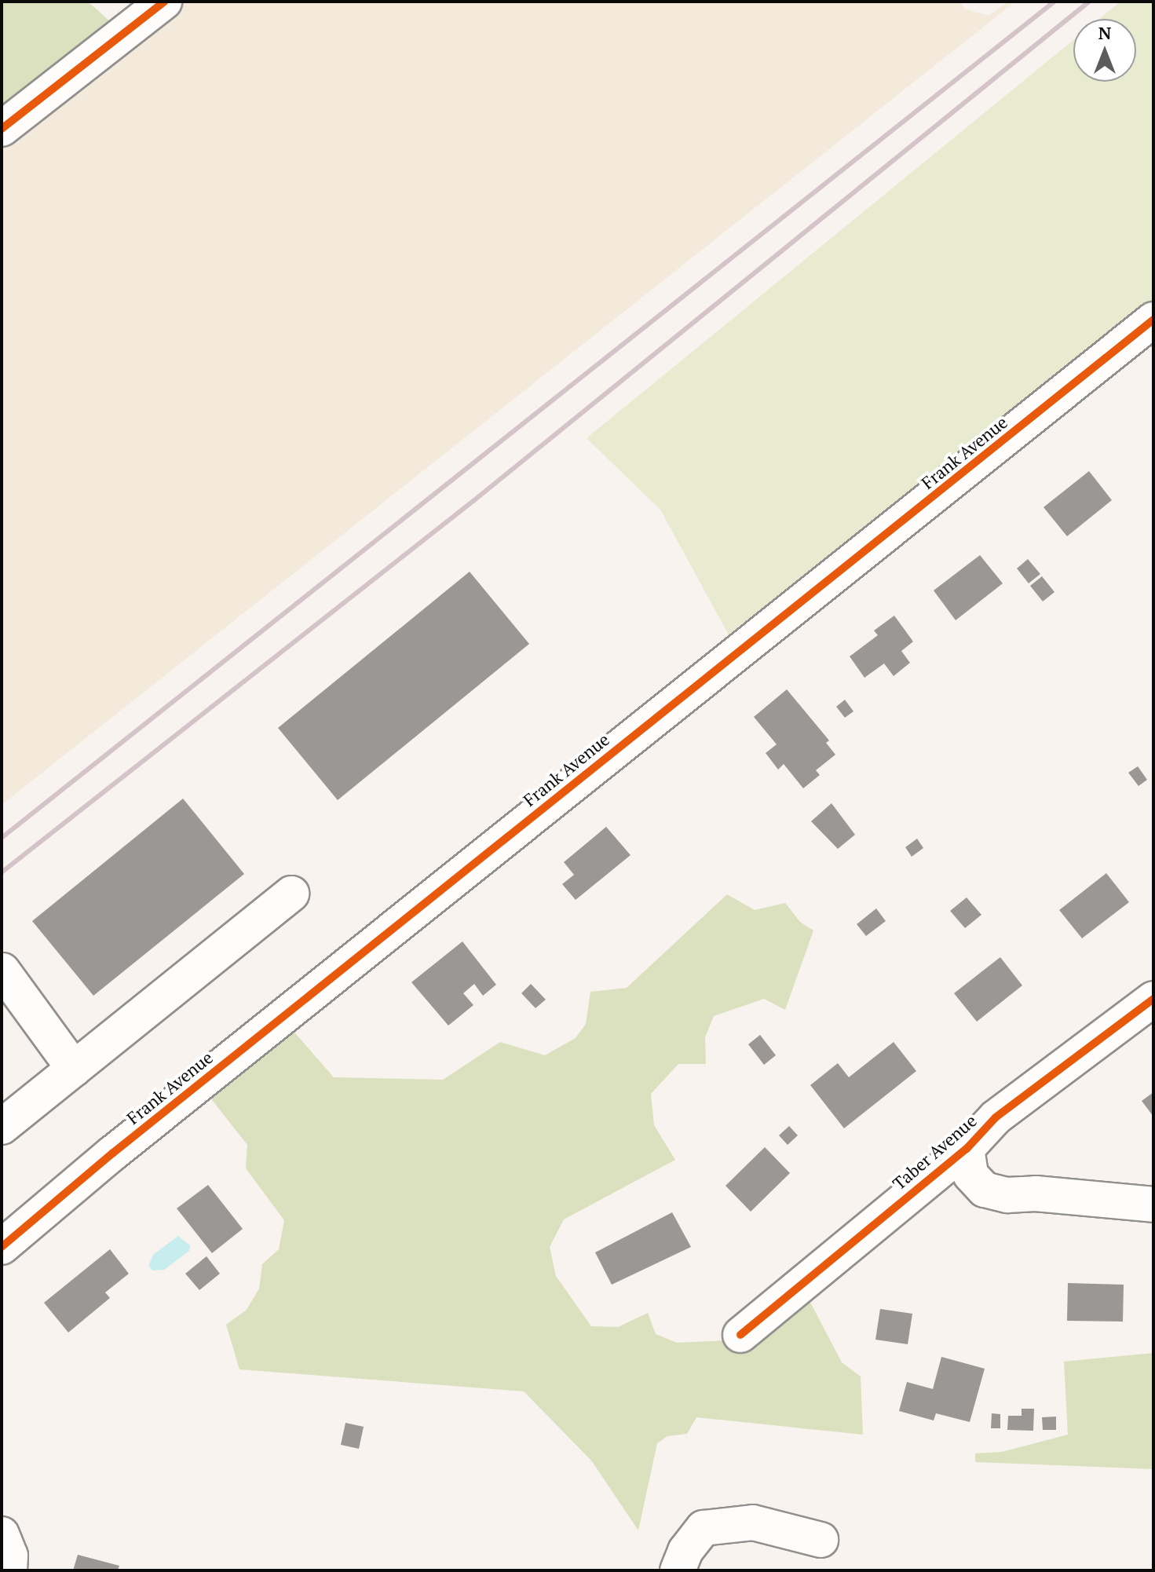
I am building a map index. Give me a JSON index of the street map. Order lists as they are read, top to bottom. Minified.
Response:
{"streets":{"street":["Frank Avenue","Taber Avenue"]},"north":"top"}
